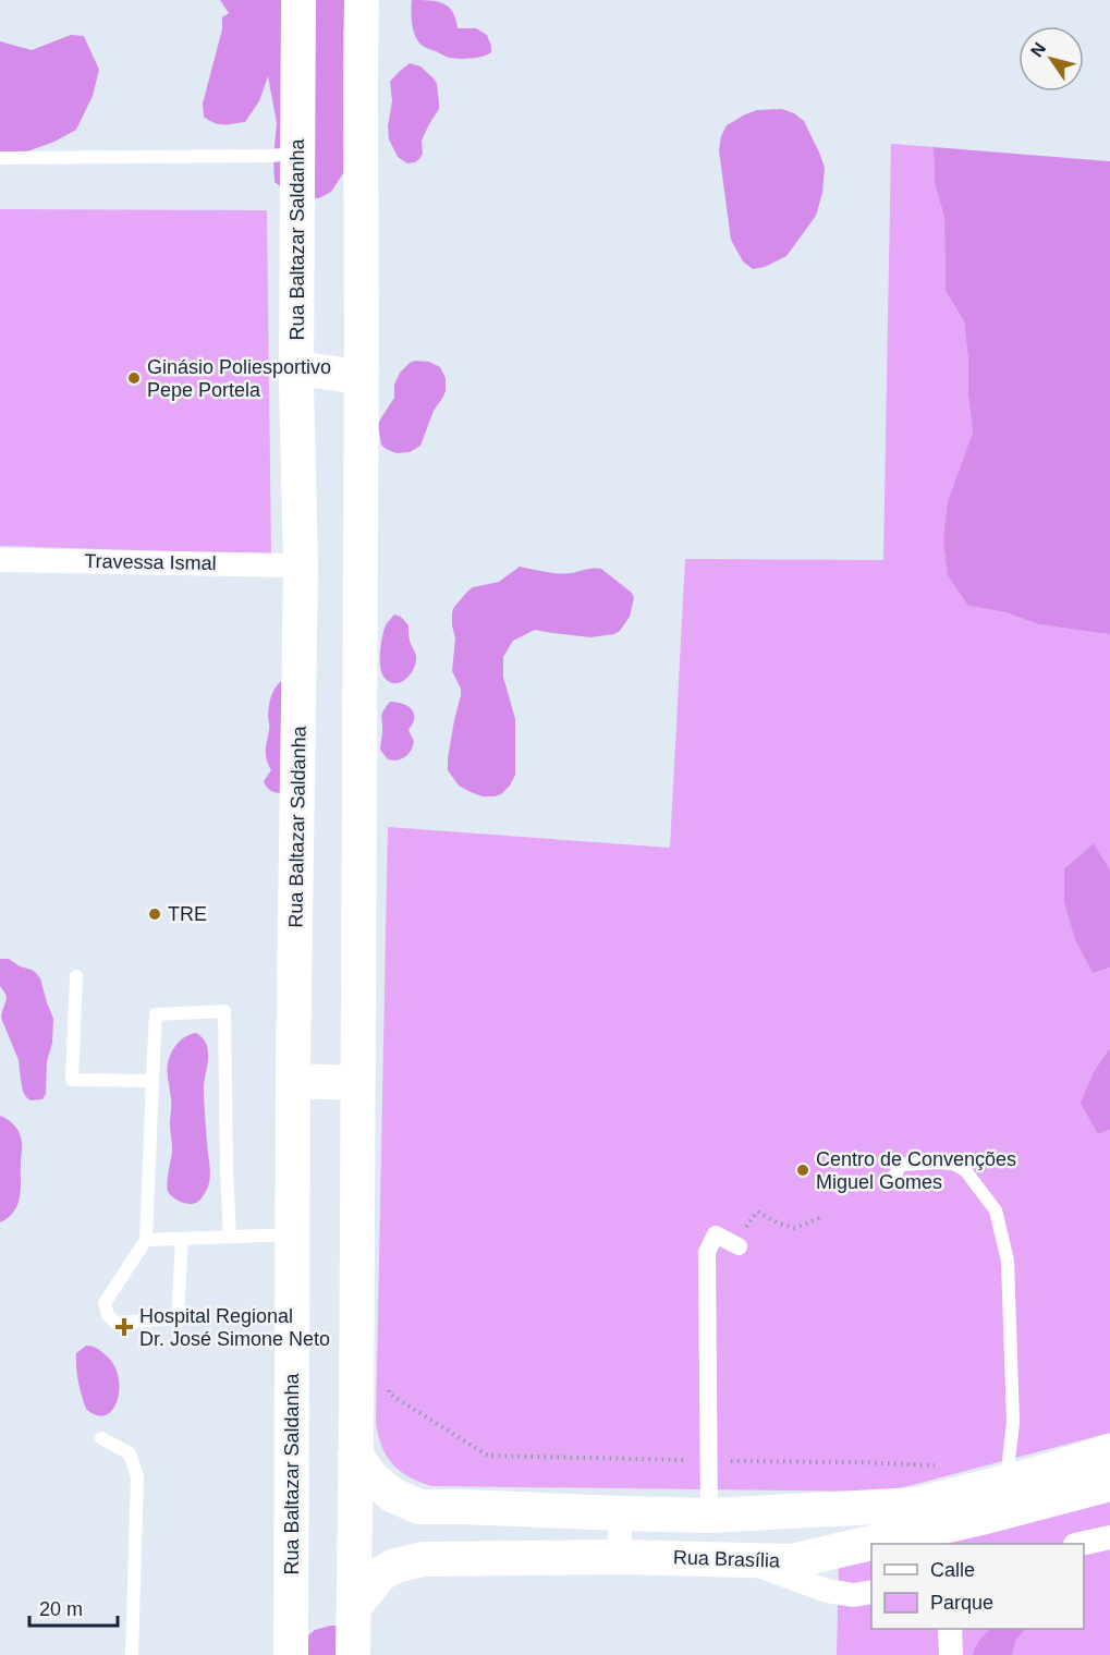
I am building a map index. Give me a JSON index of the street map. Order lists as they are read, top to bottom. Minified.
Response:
{"streets":{"main road":["Rua Baltazar Saldanha","Rua Brasília"],"street":["Travessa Ismal"]},"crossings":[["Rua Baltazar Saldanha","Travessa Ismal"]],"places":{"other":["Ginásio Poliesportivo Pepe Portela","TRE","Centro de Convenções Miguel Gomes"],"health":["Hospital Regional Dr. José Simone Neto"]},"legend":["Calle","Parque"],"scale_bar":"20 m","north":"top left"}
